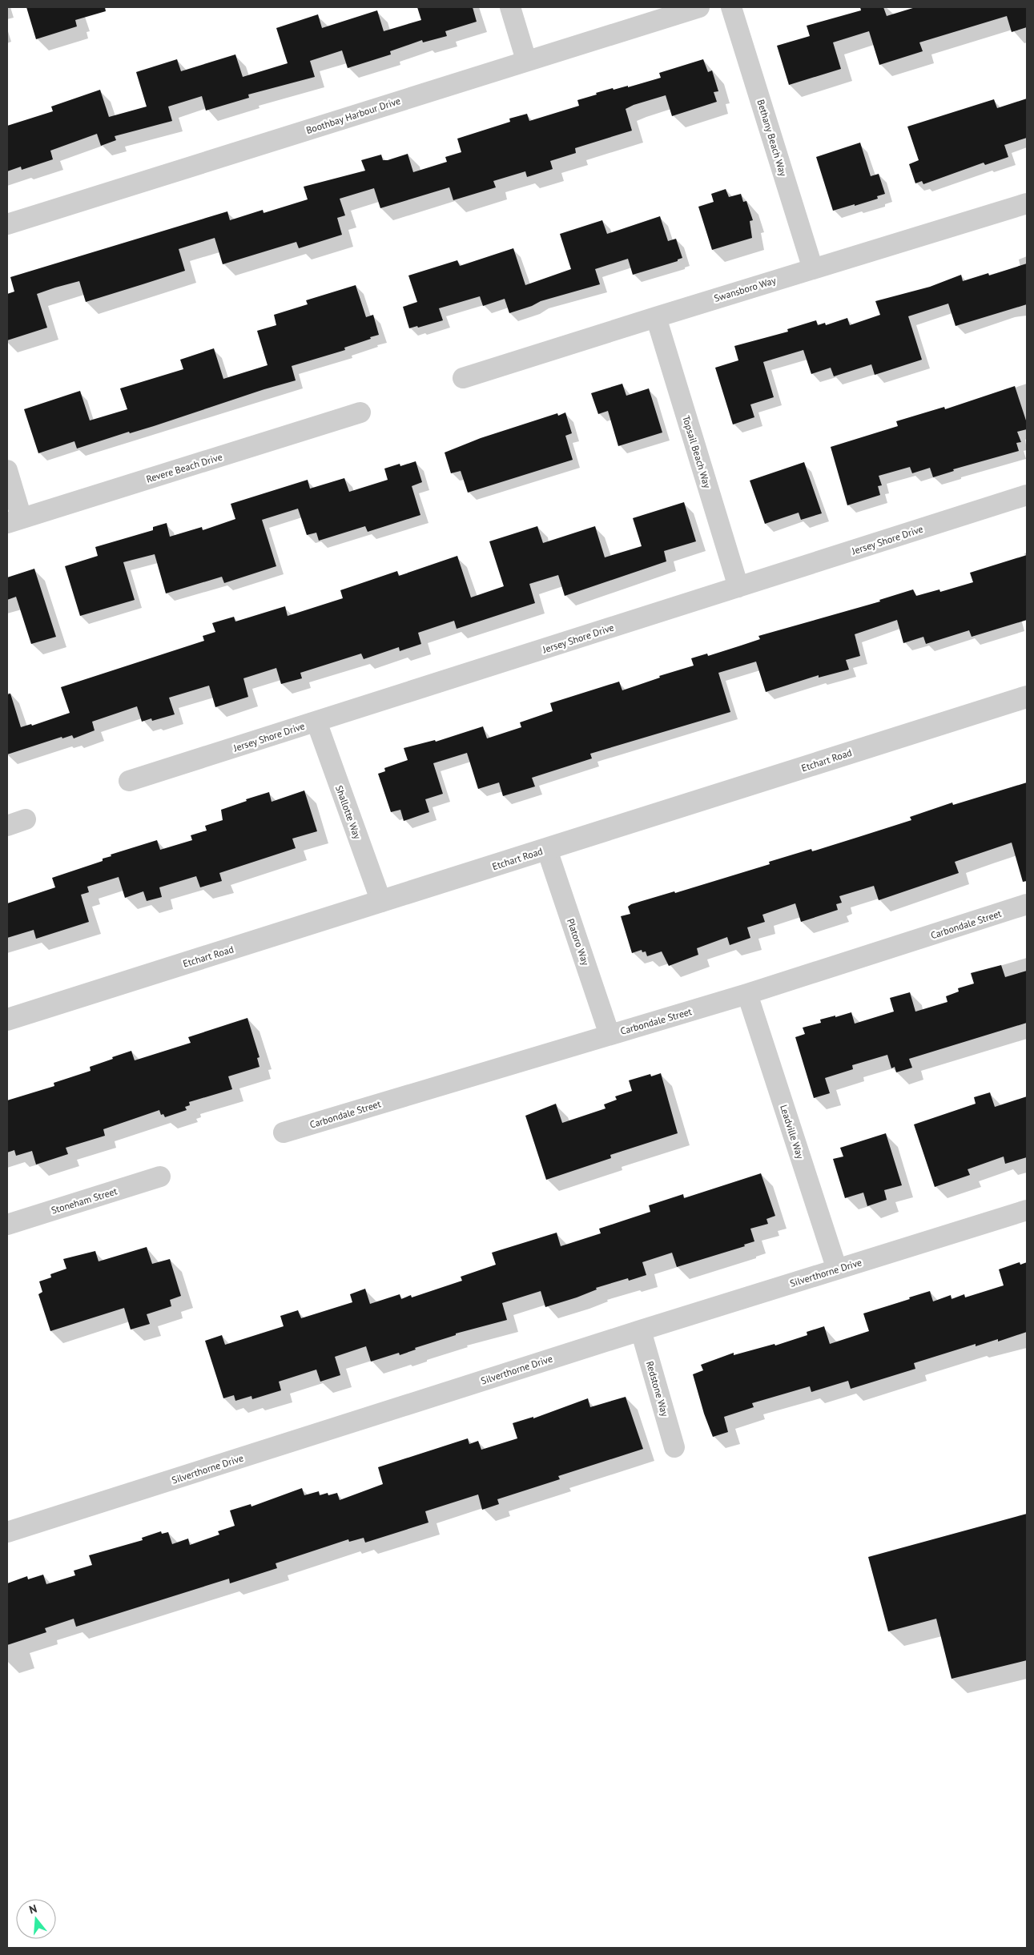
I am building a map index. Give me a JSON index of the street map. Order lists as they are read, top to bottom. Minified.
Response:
{"streets":{"street":["Boothbay Harbour Drive","Bethany Beach Way","Swansboro Way","Topsail Beach Way","Revere Beach Drive","Jersey Shore Drive","Etchart Road","Shallotte Way","Carbondale Street","Platoro Way","Leadville Way","Stoneham Street","Silverthorne Drive","Redstone Way"]},"crossings":[["Bethany Beach Way","Swansboro Way"],["Swansboro Way","Topsail Beach Way"],["Topsail Beach Way","Jersey Shore Drive"],["Jersey Shore Drive","Shallotte Way"],["Etchart Road","Shallotte Way"],["Etchart Road","Platoro Way"],["Carbondale Street","Platoro Way"],["Carbondale Street","Leadville Way"],["Leadville Way","Silverthorne Drive"],["Silverthorne Drive","Redstone Way"]],"north":"top"}
